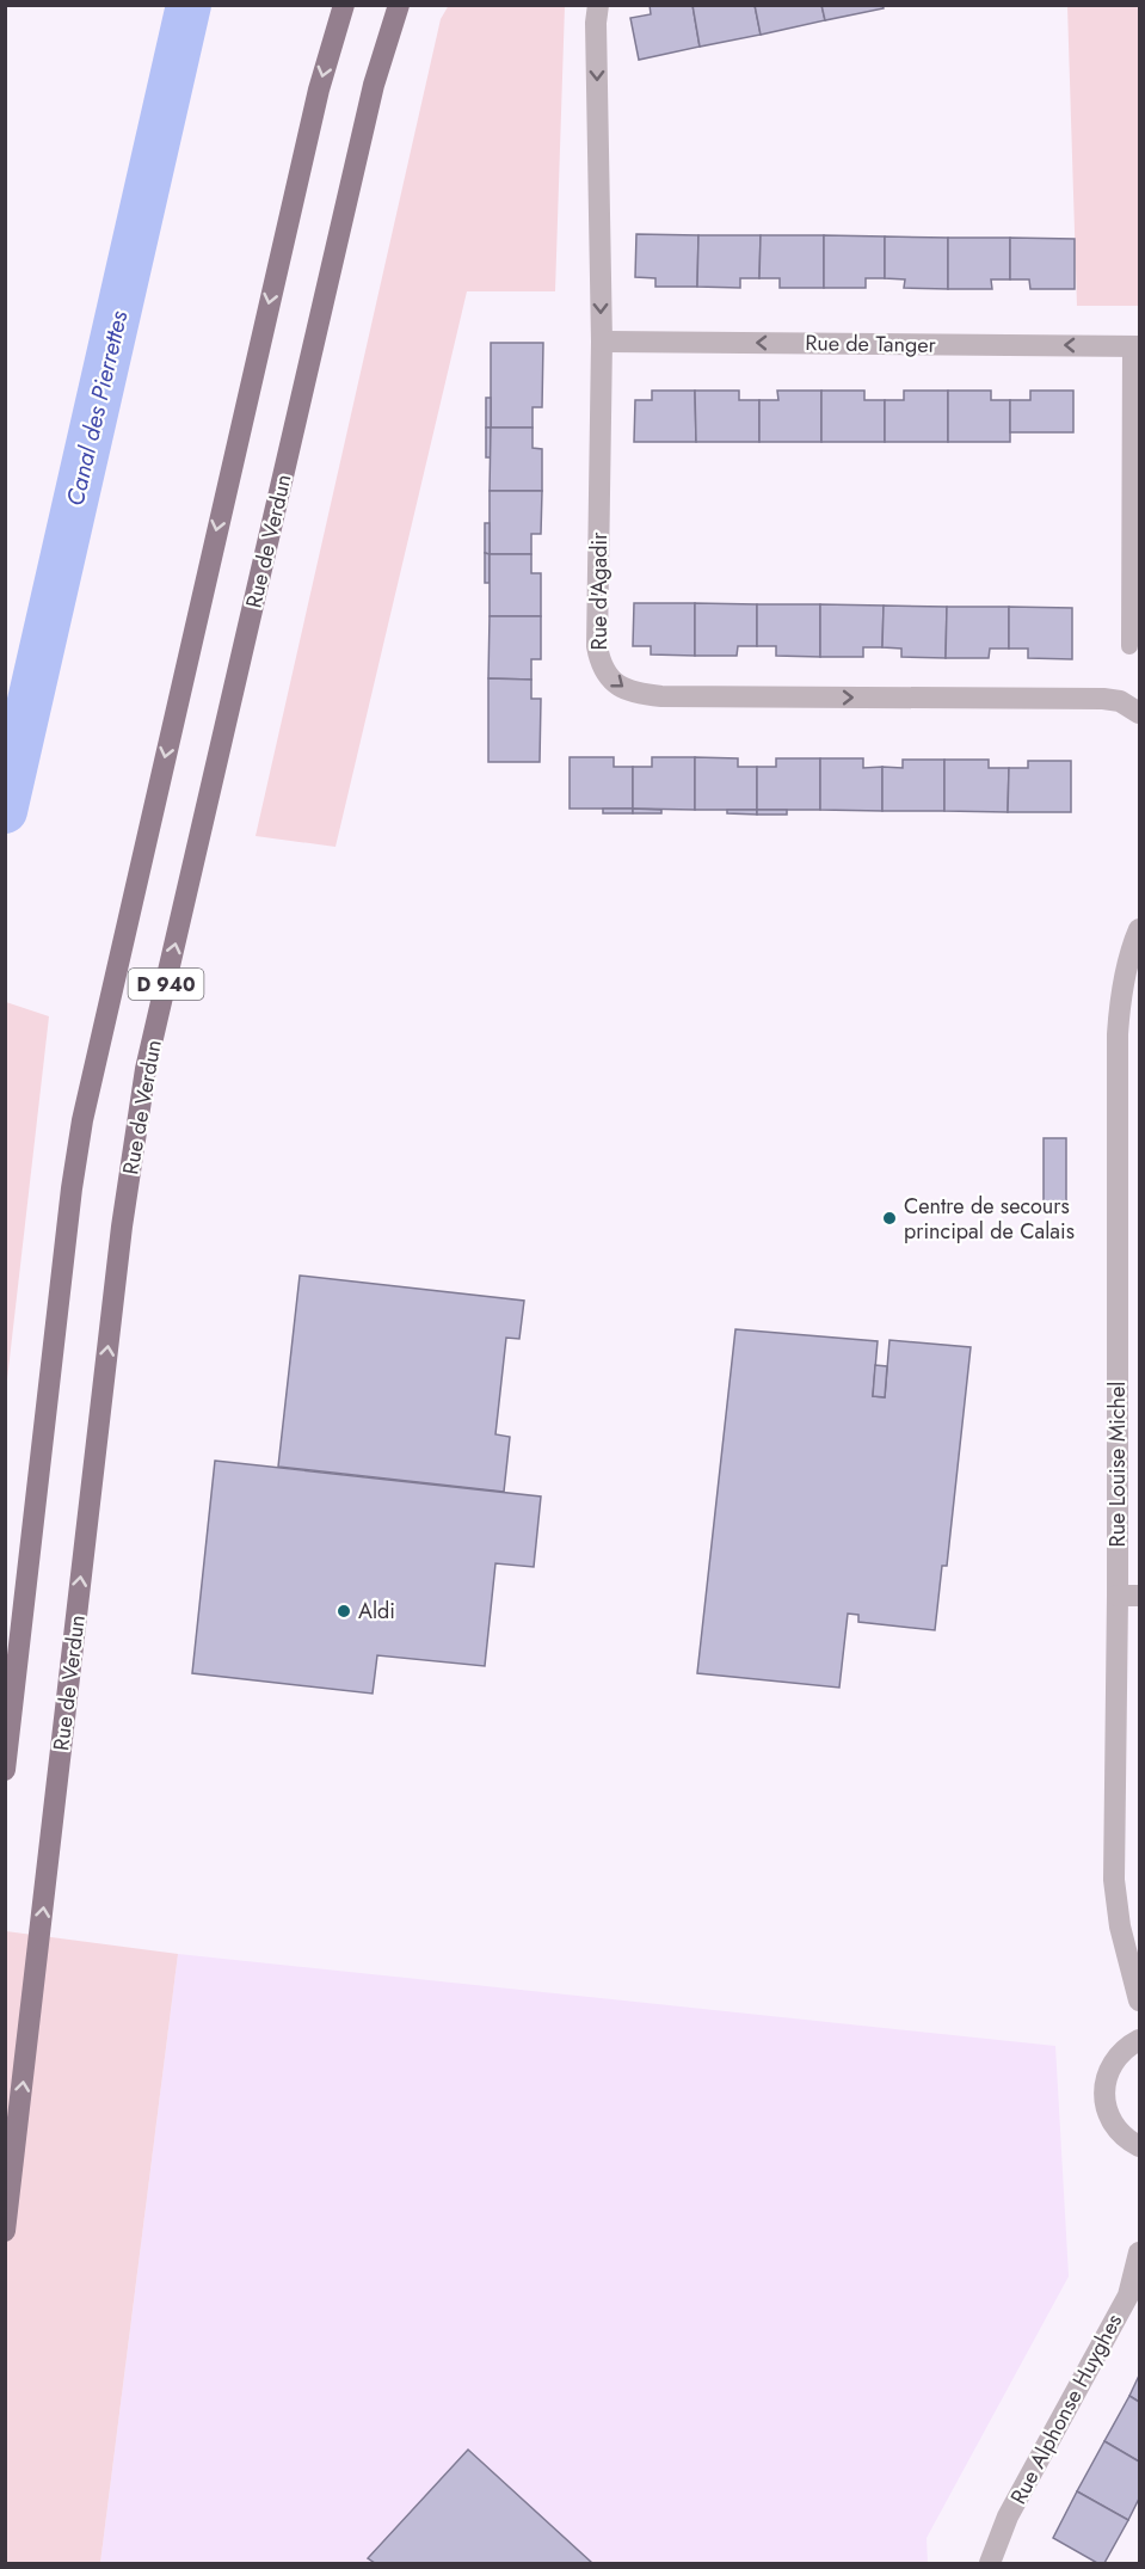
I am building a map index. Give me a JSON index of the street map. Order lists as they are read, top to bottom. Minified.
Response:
{"streets":{"main road":["Rue de Verdun","D 940"],"street":["Rue de Tanger","Rue d'Agadir","Rue Louise Michel","Rue Alphonse Huyghes"]},"crossings":[["Rue de Tanger","Rue d'Agadir"]],"one_way":["Rue de Tanger"],"water":["Canal des Pierrettes"],"places":["Centre de secours principal de Calais","Aldi"]}
